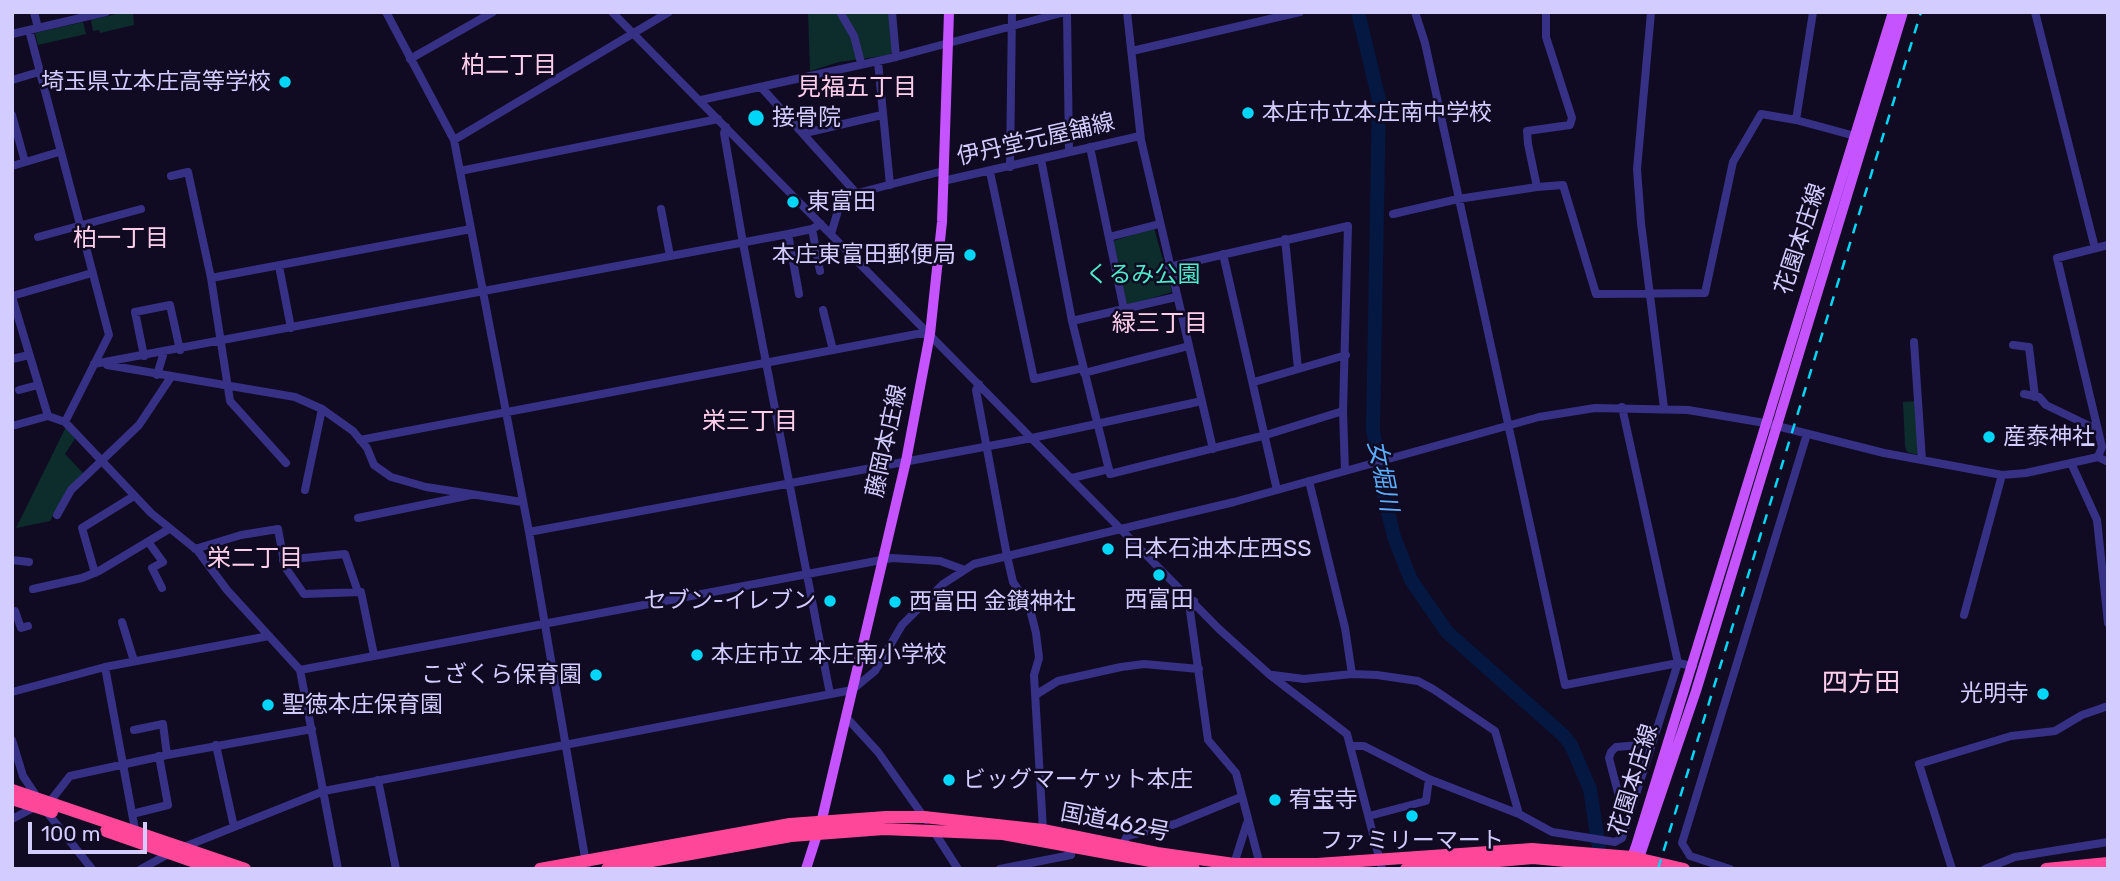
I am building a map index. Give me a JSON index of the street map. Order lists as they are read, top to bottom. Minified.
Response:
{"streets":{"highway":["国道462号"],"main road":["花園本庄線","藤岡本庄線"],"street":["伊丹堂元屋舗線"]},"crossings":[["伊丹堂元屋舗線","藤岡本庄線"],["花園本庄線","国道462号"],["藤岡本庄線","国道462号"]],"districts":["柏二丁目","見福五丁目","柏一丁目","緑三丁目","栄三丁目","栄二丁目","四方田"],"water":["女堀川"],"parks":["くるみ公園"],"places":["埼玉県立本庄高等学校","本庄市立本庄南中学校","接骨院","東富田","本庄東富田郵便局","産泰神社","日本石油本庄西SS","西富田","セブン-イレブン","西富田 金鑚神社","本庄市立 本庄南小学校","こざくら保育園","光明寺","聖徳本庄保育園","ビッグマーケット本庄","宥宝寺","ファミリーマート"],"scale_bar":"100 m"}
